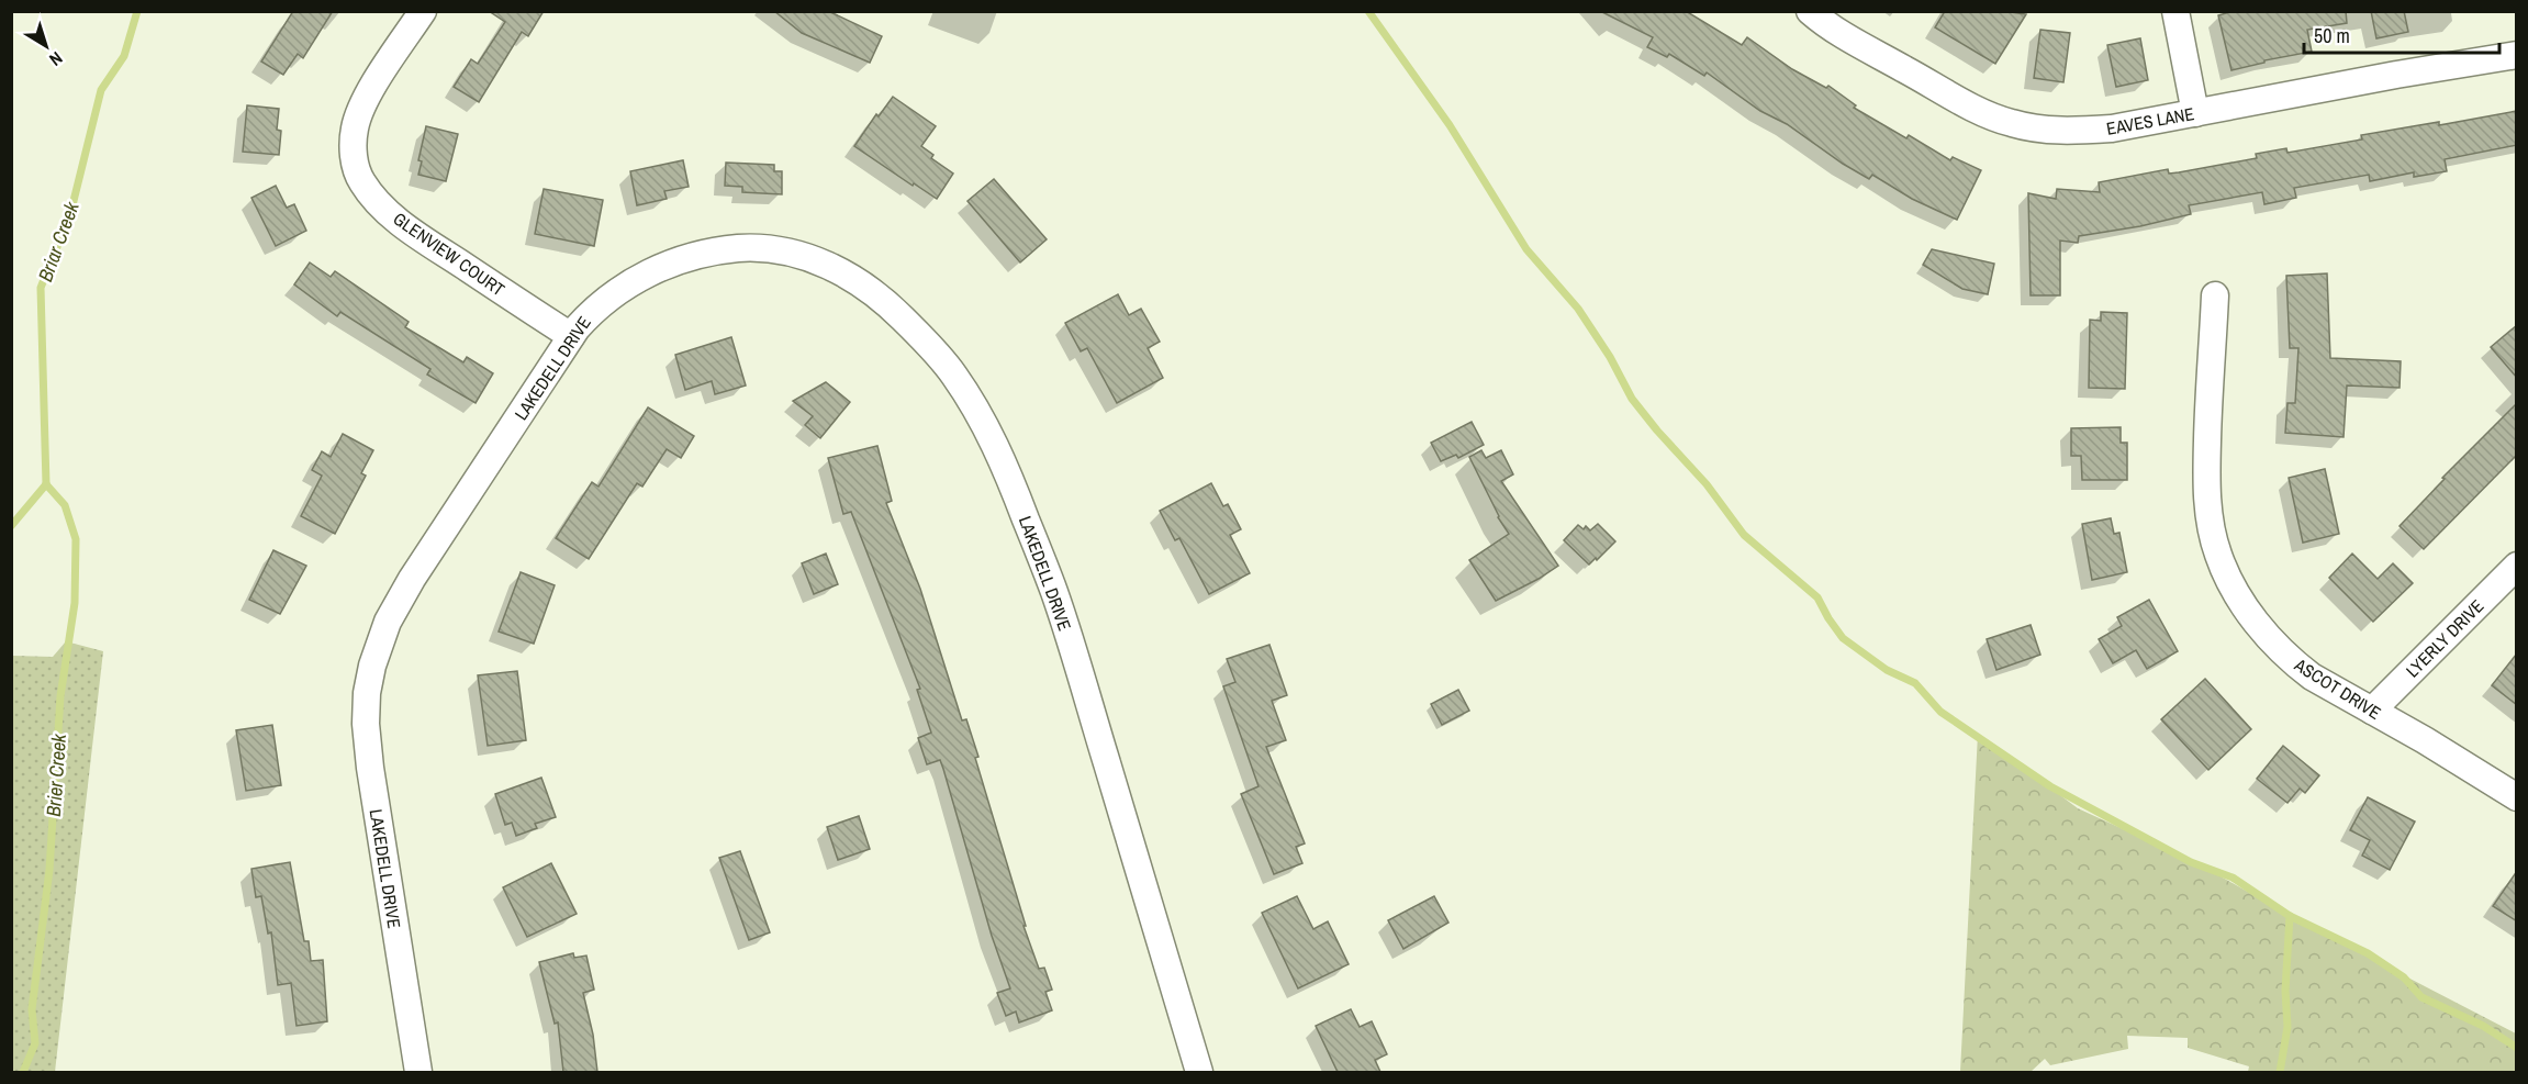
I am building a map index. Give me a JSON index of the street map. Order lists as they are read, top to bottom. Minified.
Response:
{"streets":{"street":["EAVES LANE","GLENVIEW COURT","LAKEDELL DRIVE","LYERLY DRIVE","ASCOT DRIVE"]},"crossings":[["GLENVIEW COURT","LAKEDELL DRIVE"],["LYERLY DRIVE","ASCOT DRIVE"]],"water":["Briar Creek","Brier Creek"],"scale_bar":"50 m","north":"bottom right"}
